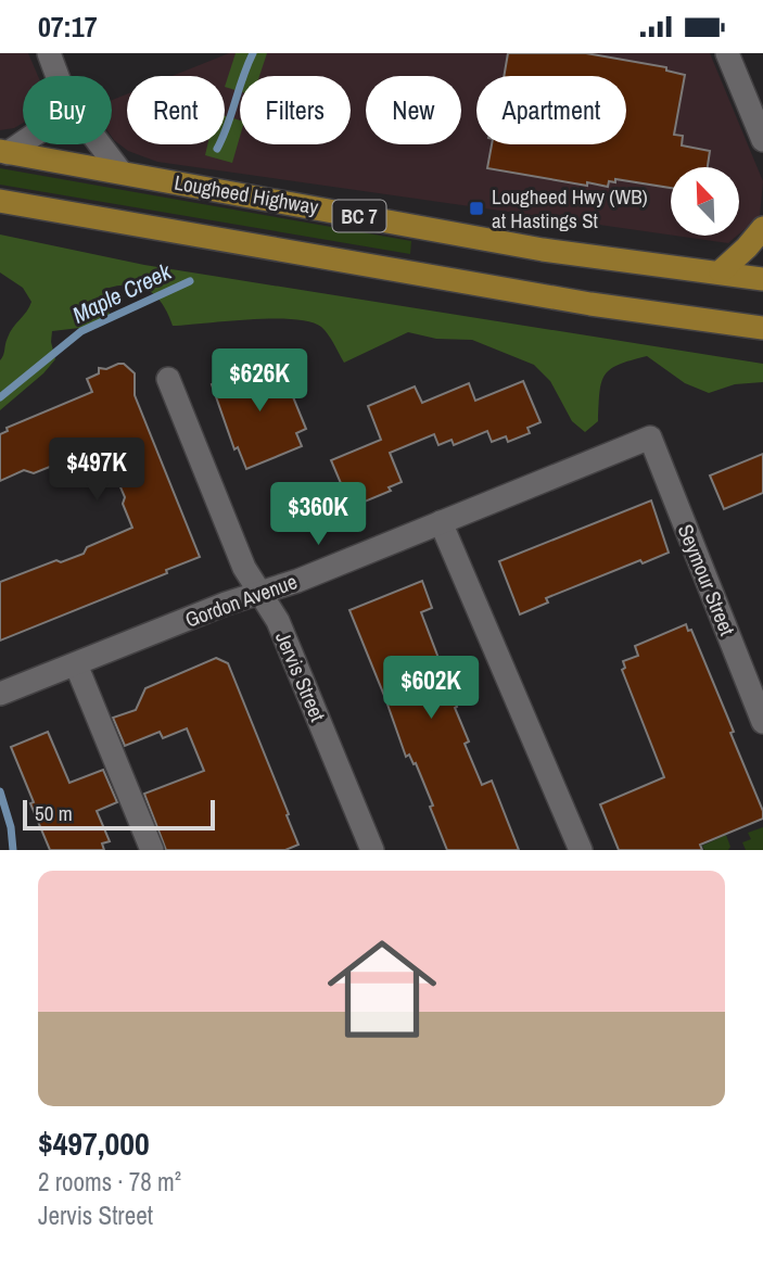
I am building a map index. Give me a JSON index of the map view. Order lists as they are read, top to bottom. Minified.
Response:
{"streets":{"main road":["Lougheed Highway","BC 7"],"street":["Seymour Street","Gordon Avenue","Jervis Street"]},"crossings":[["Seymour Street","Gordon Avenue"],["Gordon Avenue","Jervis Street"]],"water":["Maple Creek"],"places":{"transit":["Lougheed Hwy (WB) at Hastings St"]},"scale_bar":"50 m","north":"top left","page":{"status":"07:17","chip":["Buy","Rent","Filters","New","Apartment"],"price":["$626K","$497K","$360K","$602K"],"scale":"50 m","list":[{"name":"$497,000","note":"2 rooms · 78 m² · Jervis Street"}]}}
